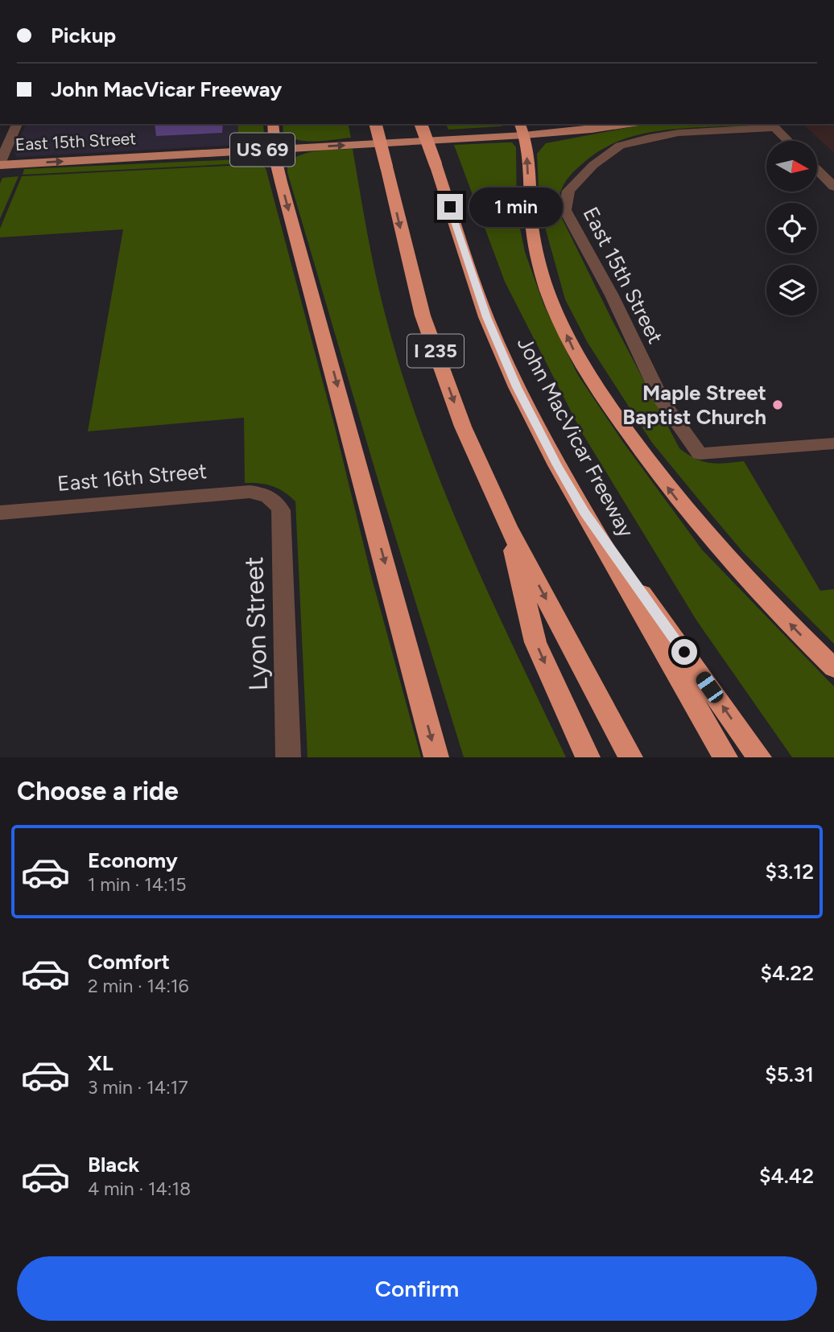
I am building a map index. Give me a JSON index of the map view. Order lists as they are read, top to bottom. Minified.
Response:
{"streets":{"highway":["I 235","John MacVicar Freeway"],"main road":["East 15th Street","US 69"],"street":["East 16th Street","Lyon Street"]},"crossings":[["East 15th Street","US 69"],["East 16th Street","Lyon Street"]],"one_way":["East 15th Street"],"places":["Maple Street Baptist Church"],"north":"right","page":{"banner":["Pickup","John MacVicar Freeway"],"bubble":"1 min","heading":"Choose a ride","list":[{"name":"Economy","note":"1 min · 14:15","value":"$3.12"},{"name":"Comfort","note":"2 min · 14:16","value":"$4.22"},{"name":"XL","note":"3 min · 14:17","value":"$5.31"},{"name":"Black","note":"4 min · 14:18","value":"$4.42"}],"buttons":"Confirm"}}
